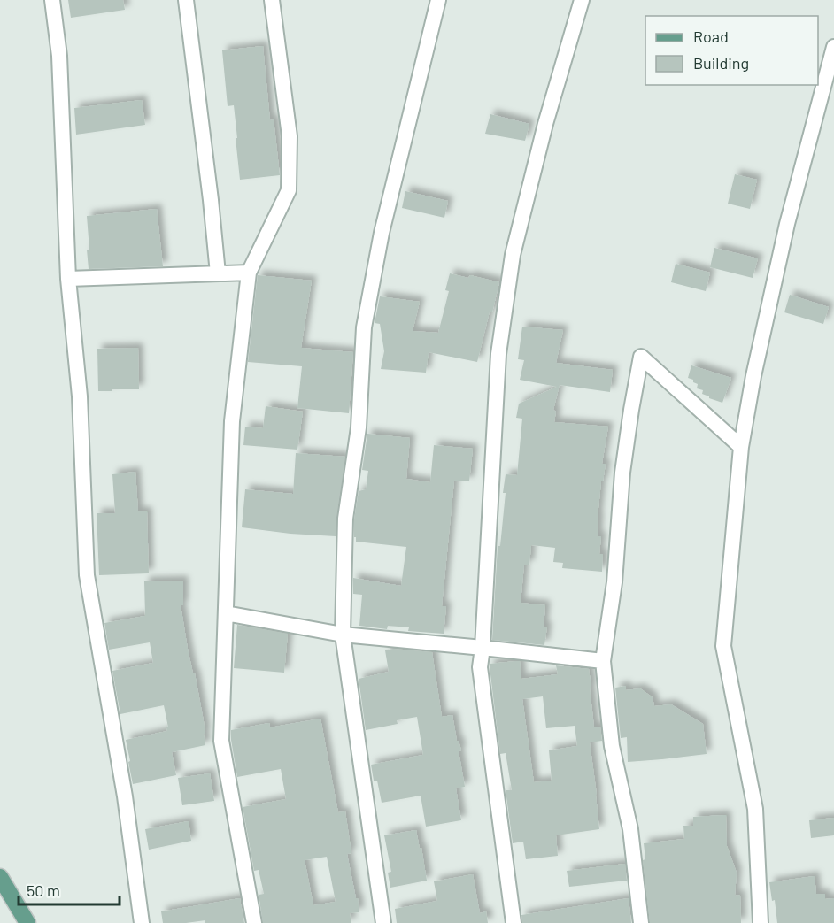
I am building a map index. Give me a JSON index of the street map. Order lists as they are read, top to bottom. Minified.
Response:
{"legend":["Road","Building"],"scale_bar":"50 m"}
